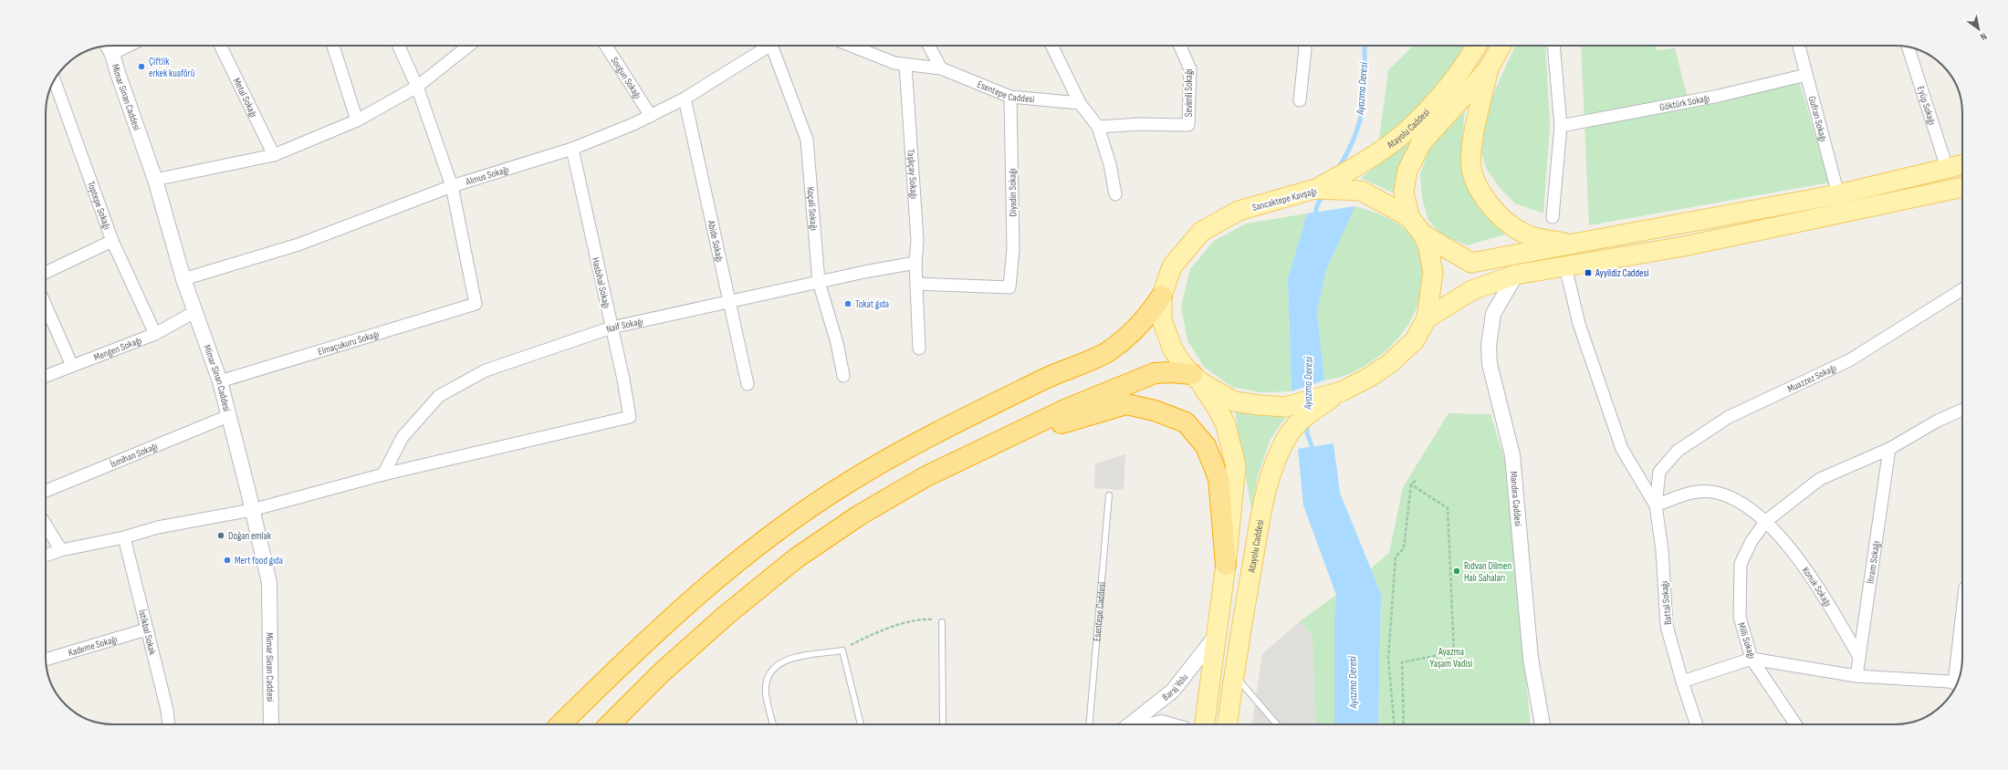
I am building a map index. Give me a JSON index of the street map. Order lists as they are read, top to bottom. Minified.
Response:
{"streets":{"main road":["Atayolu Caddesi","Sancaktepe Kavşağı"],"street":["Sorgun Sokağı","Esentepe Caddesi","Sevimli Sokağı","Mimar Sinan Caddesi","Metal Sokağı","Göktürk Sokağı","Eyüp Sokağı","Gufran Sokağı","Taşlıçay Sokağı","Almus Sokağı","Diyadin Sokağı","Toptepe Sokağı","Koçali Sokağı","Abide Sokağı","Hasbihal Sokağı","Naif Sokağı","Elmaçukuru Sokağı","Mengen Sokağı","Muazzez Sokağı","İsmihan Sokağı","Mandıra Caddesi","İhram Sokağı","Konuk Sokağı","Battal Sokağı","İstikbal Sokak","Milli Sokağı","Kademe Sokağı","Baraj Yolu"]},"crossings":[["Sorgun Sokağı","Almus Sokağı"],["Esentepe Caddesi","Taşlıçay Sokağı"],["Esentepe Caddesi","Diyadin Sokağı"],["Mimar Sinan Caddesi","Almus Sokağı"],["Mimar Sinan Caddesi","Elmaçukuru Sokağı"],["Mimar Sinan Caddesi","Mengen Sokağı"],["Mimar Sinan Caddesi","İsmihan Sokağı"],["Göktürk Sokağı","Gufran Sokağı"],["Atayolu Caddesi","Sancaktepe Kavşağı"],["Taşlıçay Sokağı","Diyadin Sokağı"],["Taşlıçay Sokağı","Naif Sokağı"],["Almus Sokağı","Abide Sokağı"],["Almus Sokağı","Hasbihal Sokağı"],["Almus Sokağı","Elmaçukuru Sokağı"],["Toptepe Sokağı","Mengen Sokağı"],["Koçali Sokağı","Naif Sokağı"],["Abide Sokağı","Naif Sokağı"],["Hasbihal Sokağı","Naif Sokağı"],["Muazzez Sokağı","Battal Sokağı"],["İhram Sokağı","Konuk Sokağı"],["İhram Sokağı","Milli Sokağı"],["Konuk Sokağı","Battal Sokağı"],["Konuk Sokağı","Milli Sokağı"],["İstikbal Sokak","Kademe Sokağı"]],"water":["Ayazma Deresi"],"parks":["Ayazma Yaşam Vadisi"],"places":{"other":["Çiftlik erkek kuaförü","Tokat gıda","Doğan emlak","Mert food gıda","Rıdvan Dilmen Halı Sahaları"],"transit":["Ayyildiz Caddesi"]},"north":"bottom right"}
